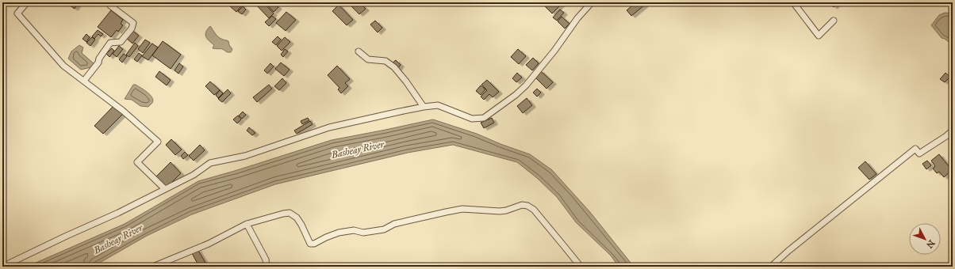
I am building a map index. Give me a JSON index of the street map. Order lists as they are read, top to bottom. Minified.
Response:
{"water":["Basheay River"],"north":"bottom right"}
